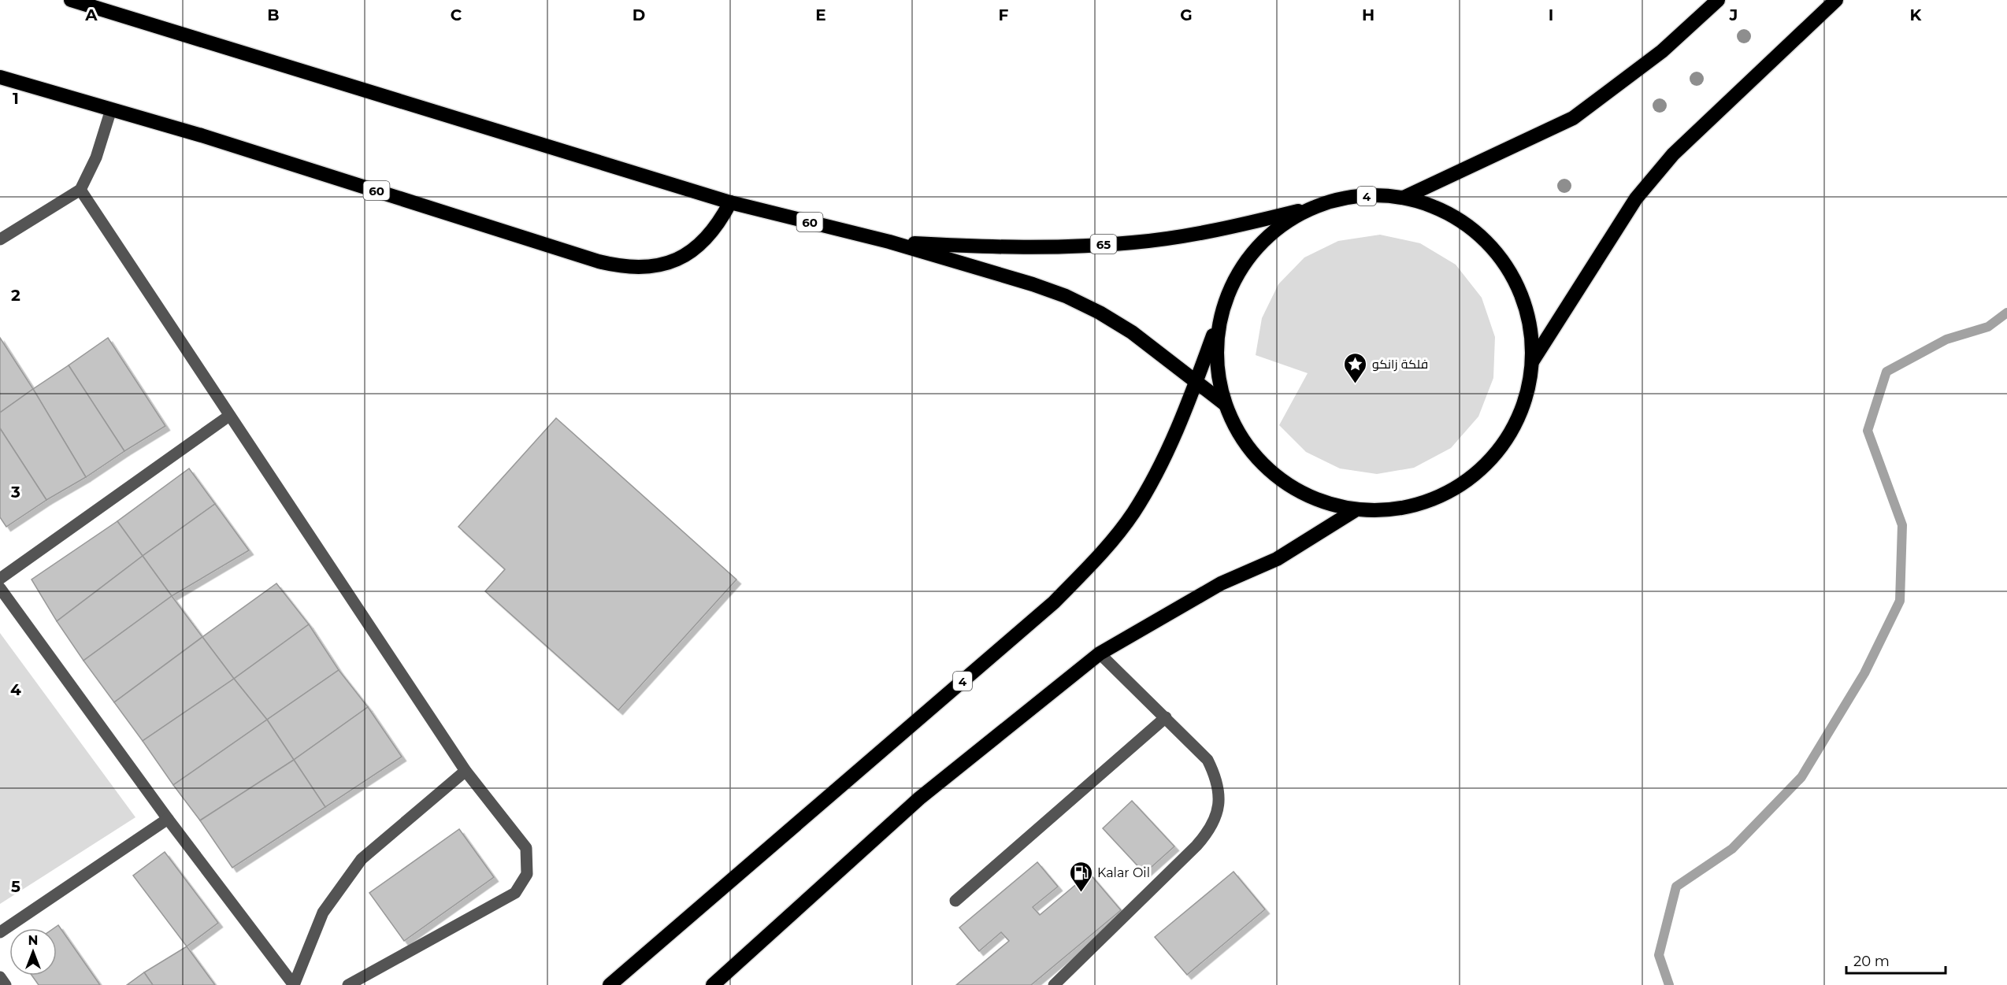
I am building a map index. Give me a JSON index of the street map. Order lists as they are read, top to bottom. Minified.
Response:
{"streets":{"highway":["60","4","65"]},"crossings":[["60","65"],["4","65"]],"places":{"place":["فلكة زانكو"],"fuel station":["Kalar Oil"]},"scale_bar":"20 m","north":"top","grid":{"columns":["A","B","C","D","E","F","G","H","I","J","K"],"rows":["1","2","3","4","5"]}}
